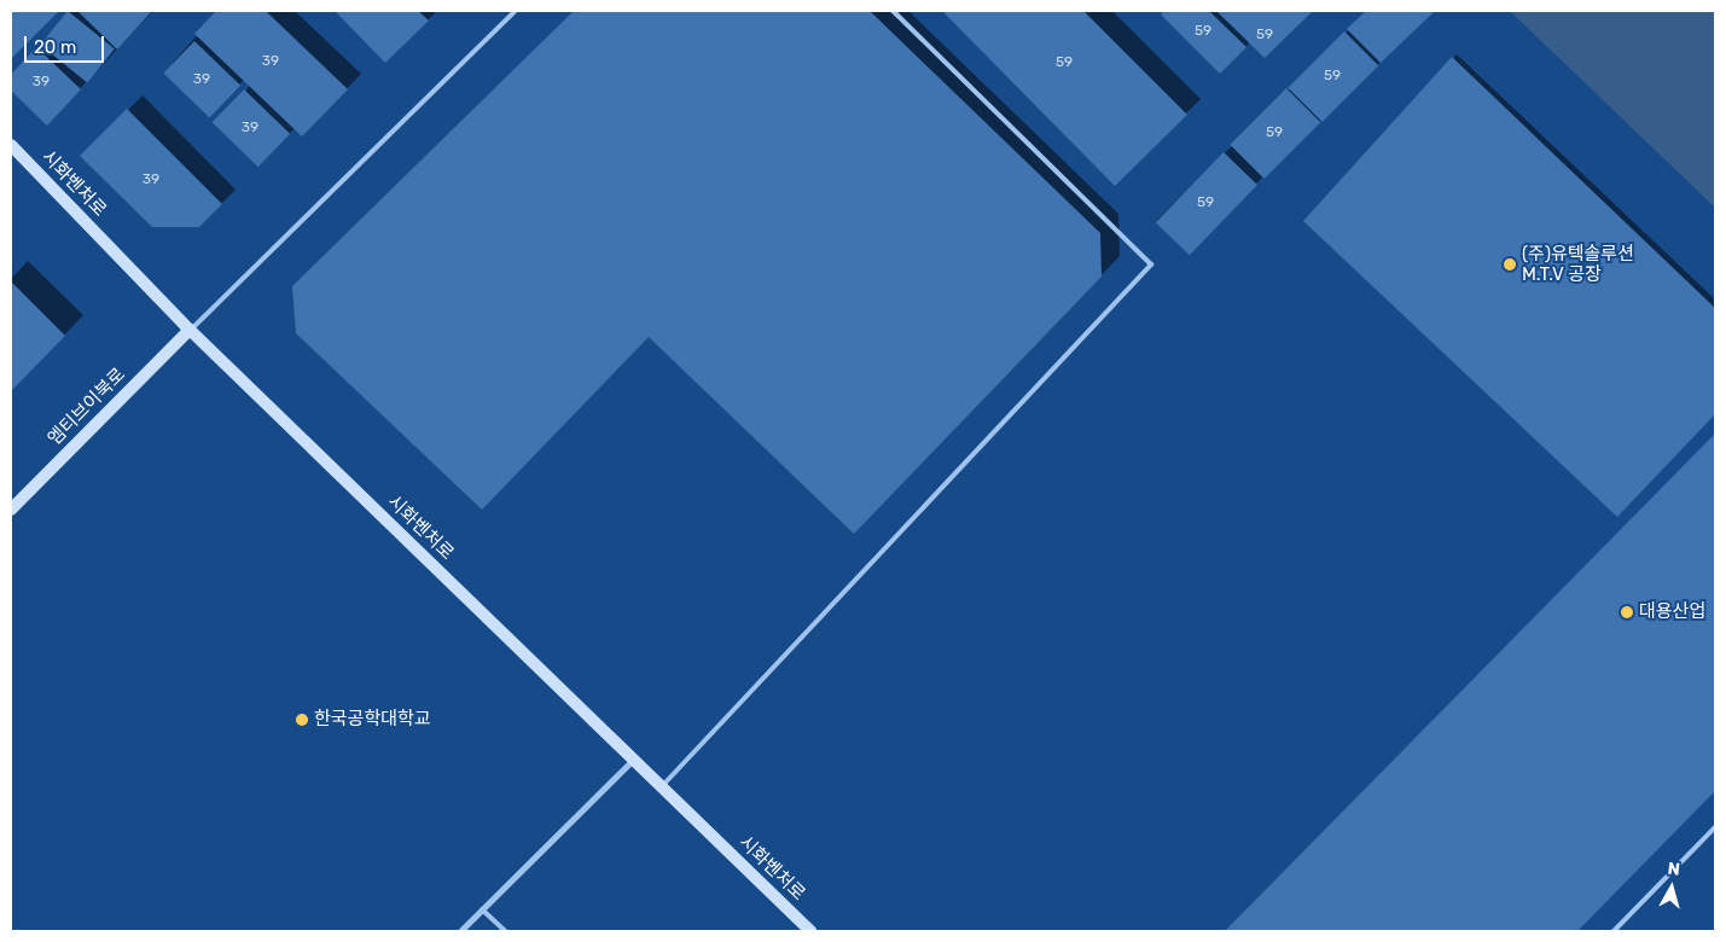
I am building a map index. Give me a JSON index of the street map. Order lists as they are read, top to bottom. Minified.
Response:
{"streets":{"street":["시화벤처로","엠티브이북로"]},"crossings":[["시화벤처로","엠티브이북로"]],"places":["(주)유텍솔루션 M.T.V 공장","대용산업","한국공학대학교"],"house_numbers":["59","59","39","59","59","39","39","39","59","39","59"],"scale_bar":"20 m","north":"top"}
